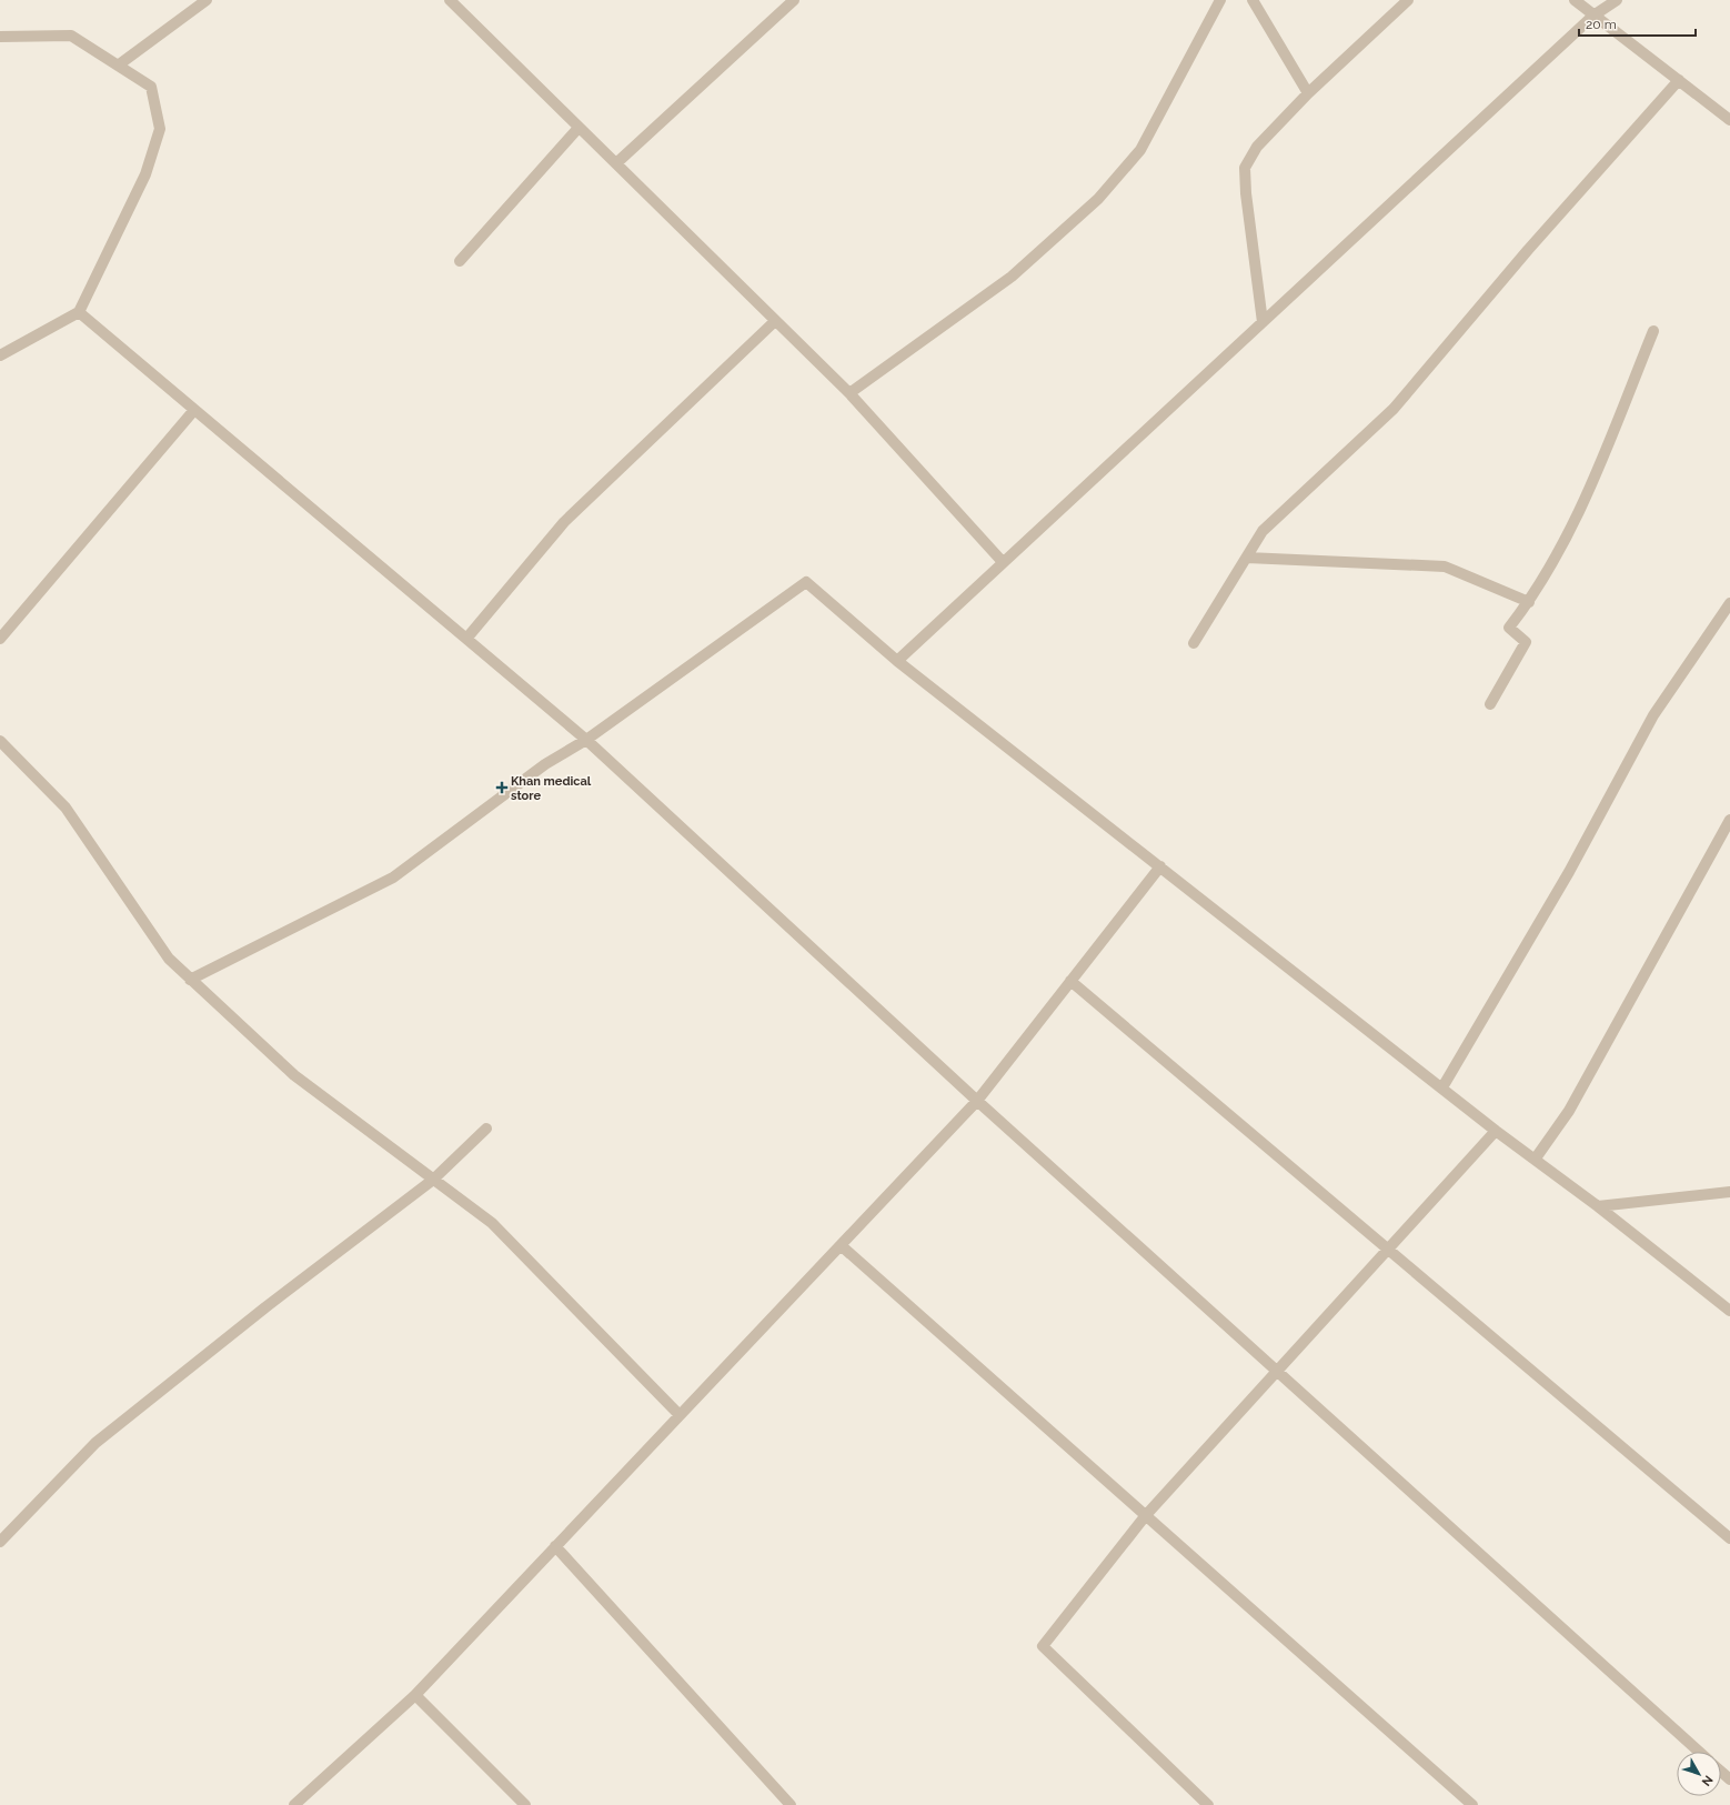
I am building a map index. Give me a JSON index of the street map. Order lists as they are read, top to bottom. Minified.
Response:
{"places":{"health":["Khan medical store"]},"scale_bar":"20 m","north":"bottom right"}
